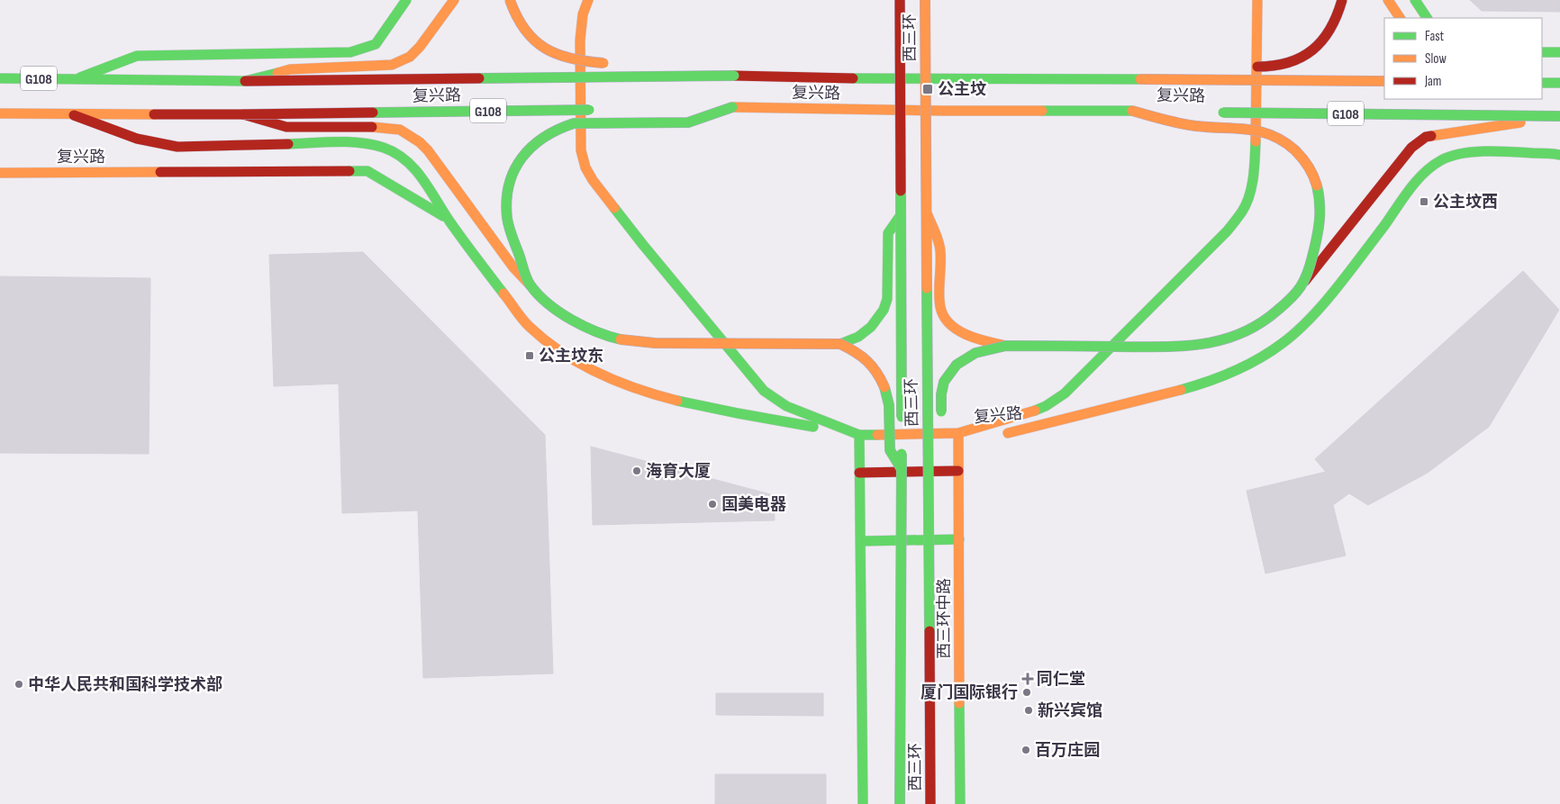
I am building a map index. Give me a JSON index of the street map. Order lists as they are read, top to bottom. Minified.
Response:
{"streets":{"main road":["西三环","G108","复兴路","西三环中路"]},"crossings":[["复兴路","西三环中路"]],"places":{"transit":["公主坟","公主坟西","公主坟东"],"other":["海育大厦","国美电器","中华人民共和国科学技术部","厦门国际银行","新兴宾馆","百万庄园"],"health":["同仁堂"]},"legend":["Fast","Slow","Jam"]}
